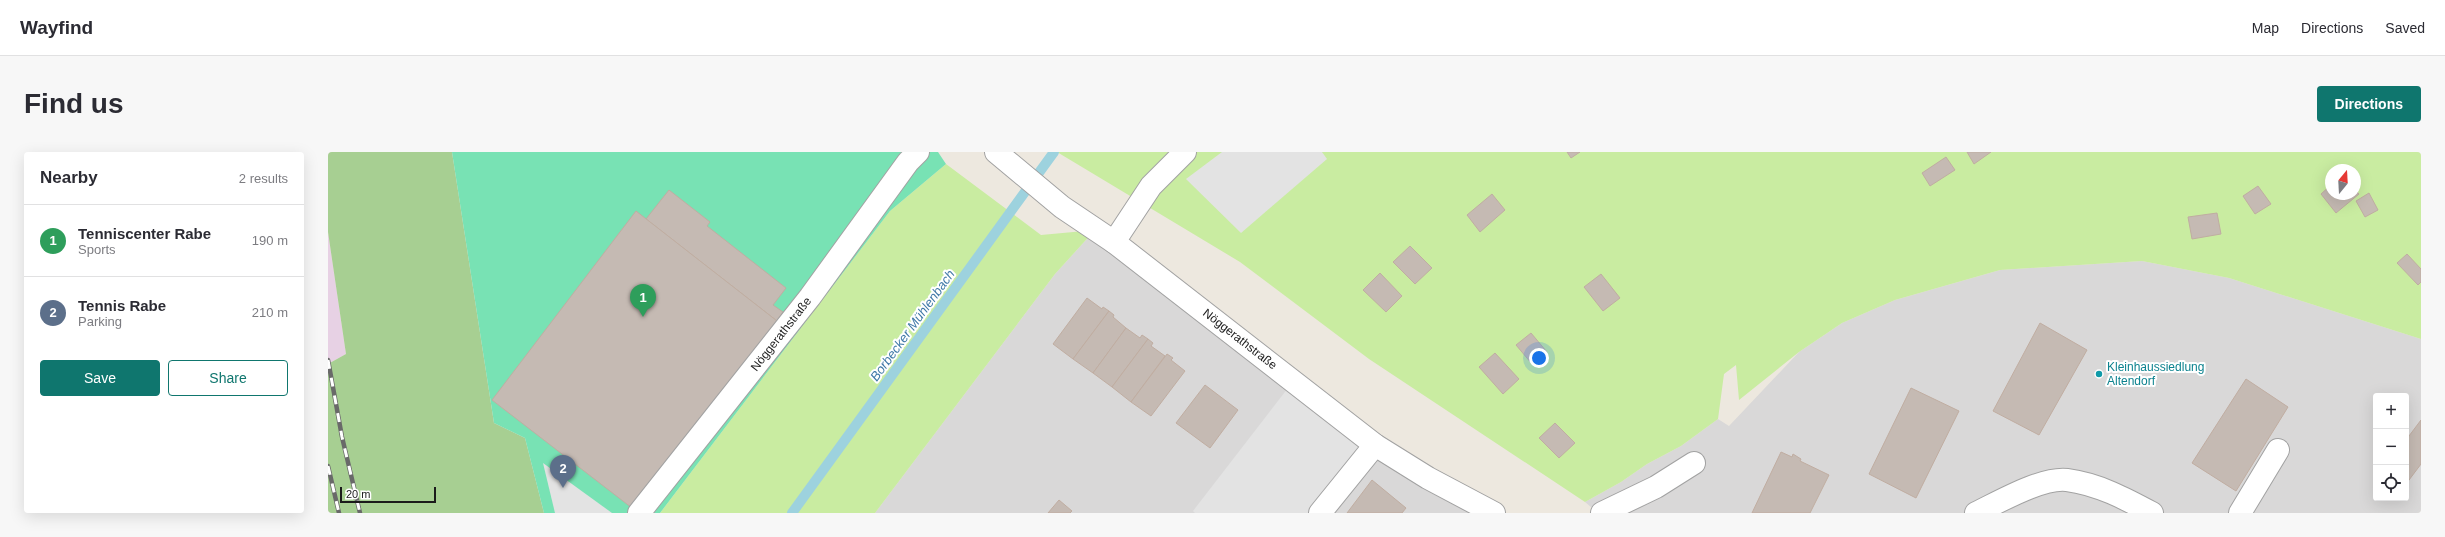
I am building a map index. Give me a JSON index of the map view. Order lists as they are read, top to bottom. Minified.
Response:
{"streets":{"street":["Nöggerathstraße"]},"water":["Borbecker Mühlenbach"],"places":["Kleinhaussiedlung Altendorf"],"scale_bar":"20 m","north":"top","page":{"header":"Wayfind","nav":["Map","Directions","Saved"],"buttons":["Directions",["Save","Share"]],"title":"Find us","heading":["Nearby","2 results"],"list":[{"mark":"1","name":"Tenniscenter Rabe","note":"Sports","value":"190 m"},{"mark":"2","name":"Tennis Rabe","note":"Parking","value":"210 m"}],"pins":["1","2"],"map_buttons":["+","−"],"scale":"20 m"}}
